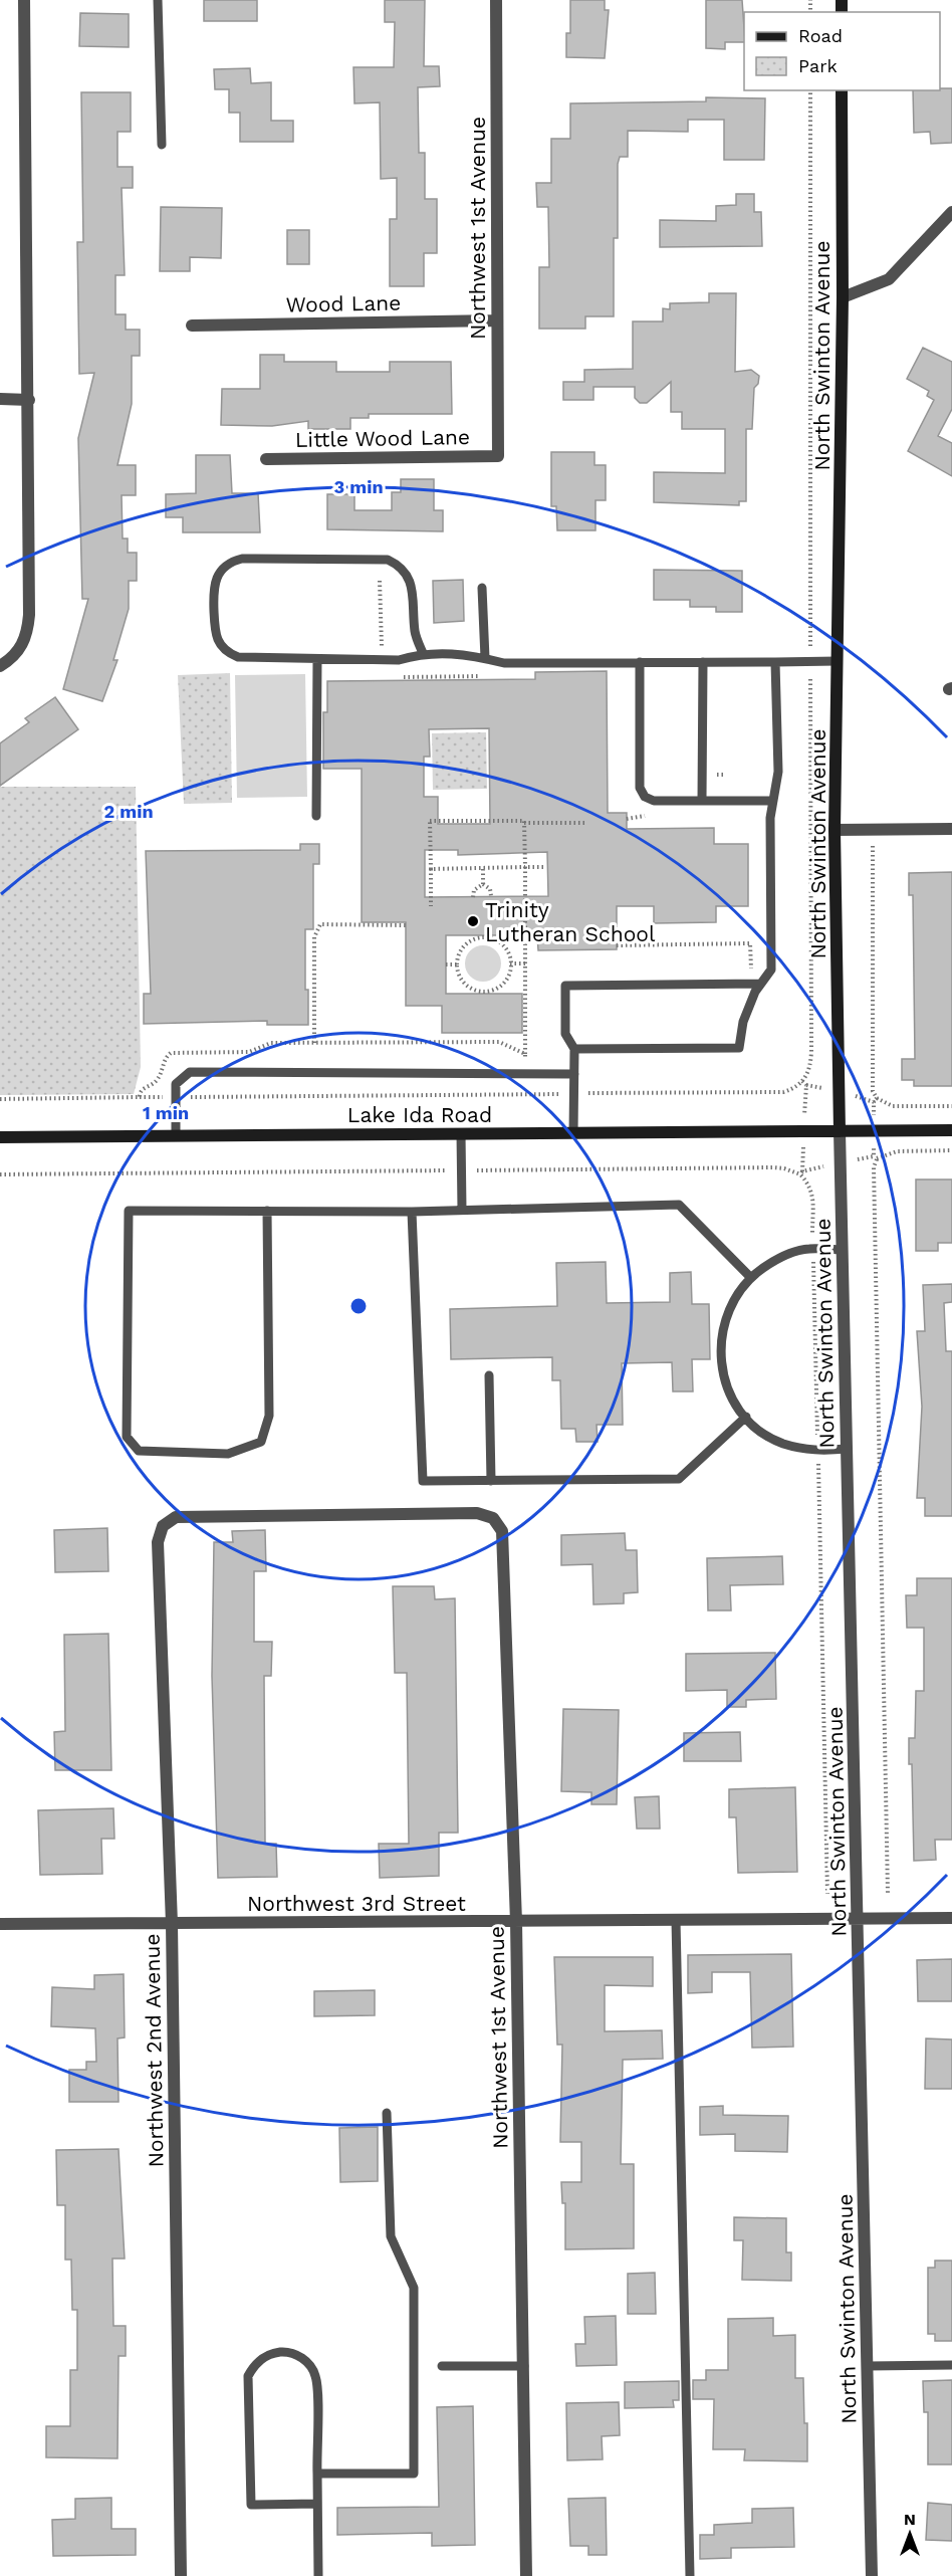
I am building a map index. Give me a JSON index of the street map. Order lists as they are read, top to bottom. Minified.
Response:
{"streets":{"street":["Northwest 1st Avenue","Wood Lane","North Swinton Avenue","Little Wood Lane","Lake Ida Road","Northwest 3rd Street","Northwest 2nd Avenue"]},"crossings":[["Northwest 1st Avenue","Wood Lane"],["Northwest 1st Avenue","Little Wood Lane"],["Northwest 1st Avenue","Northwest 3rd Street"],["Northwest 1st Avenue","Northwest 2nd Avenue"],["North Swinton Avenue","Lake Ida Road"],["North Swinton Avenue","Northwest 3rd Street"],["Northwest 3rd Street","Northwest 2nd Avenue"]],"places":["Trinity Lutheran School"],"legend":["Road","Park"],"north":"top","rings":["3 min","2 min","1 min"]}
